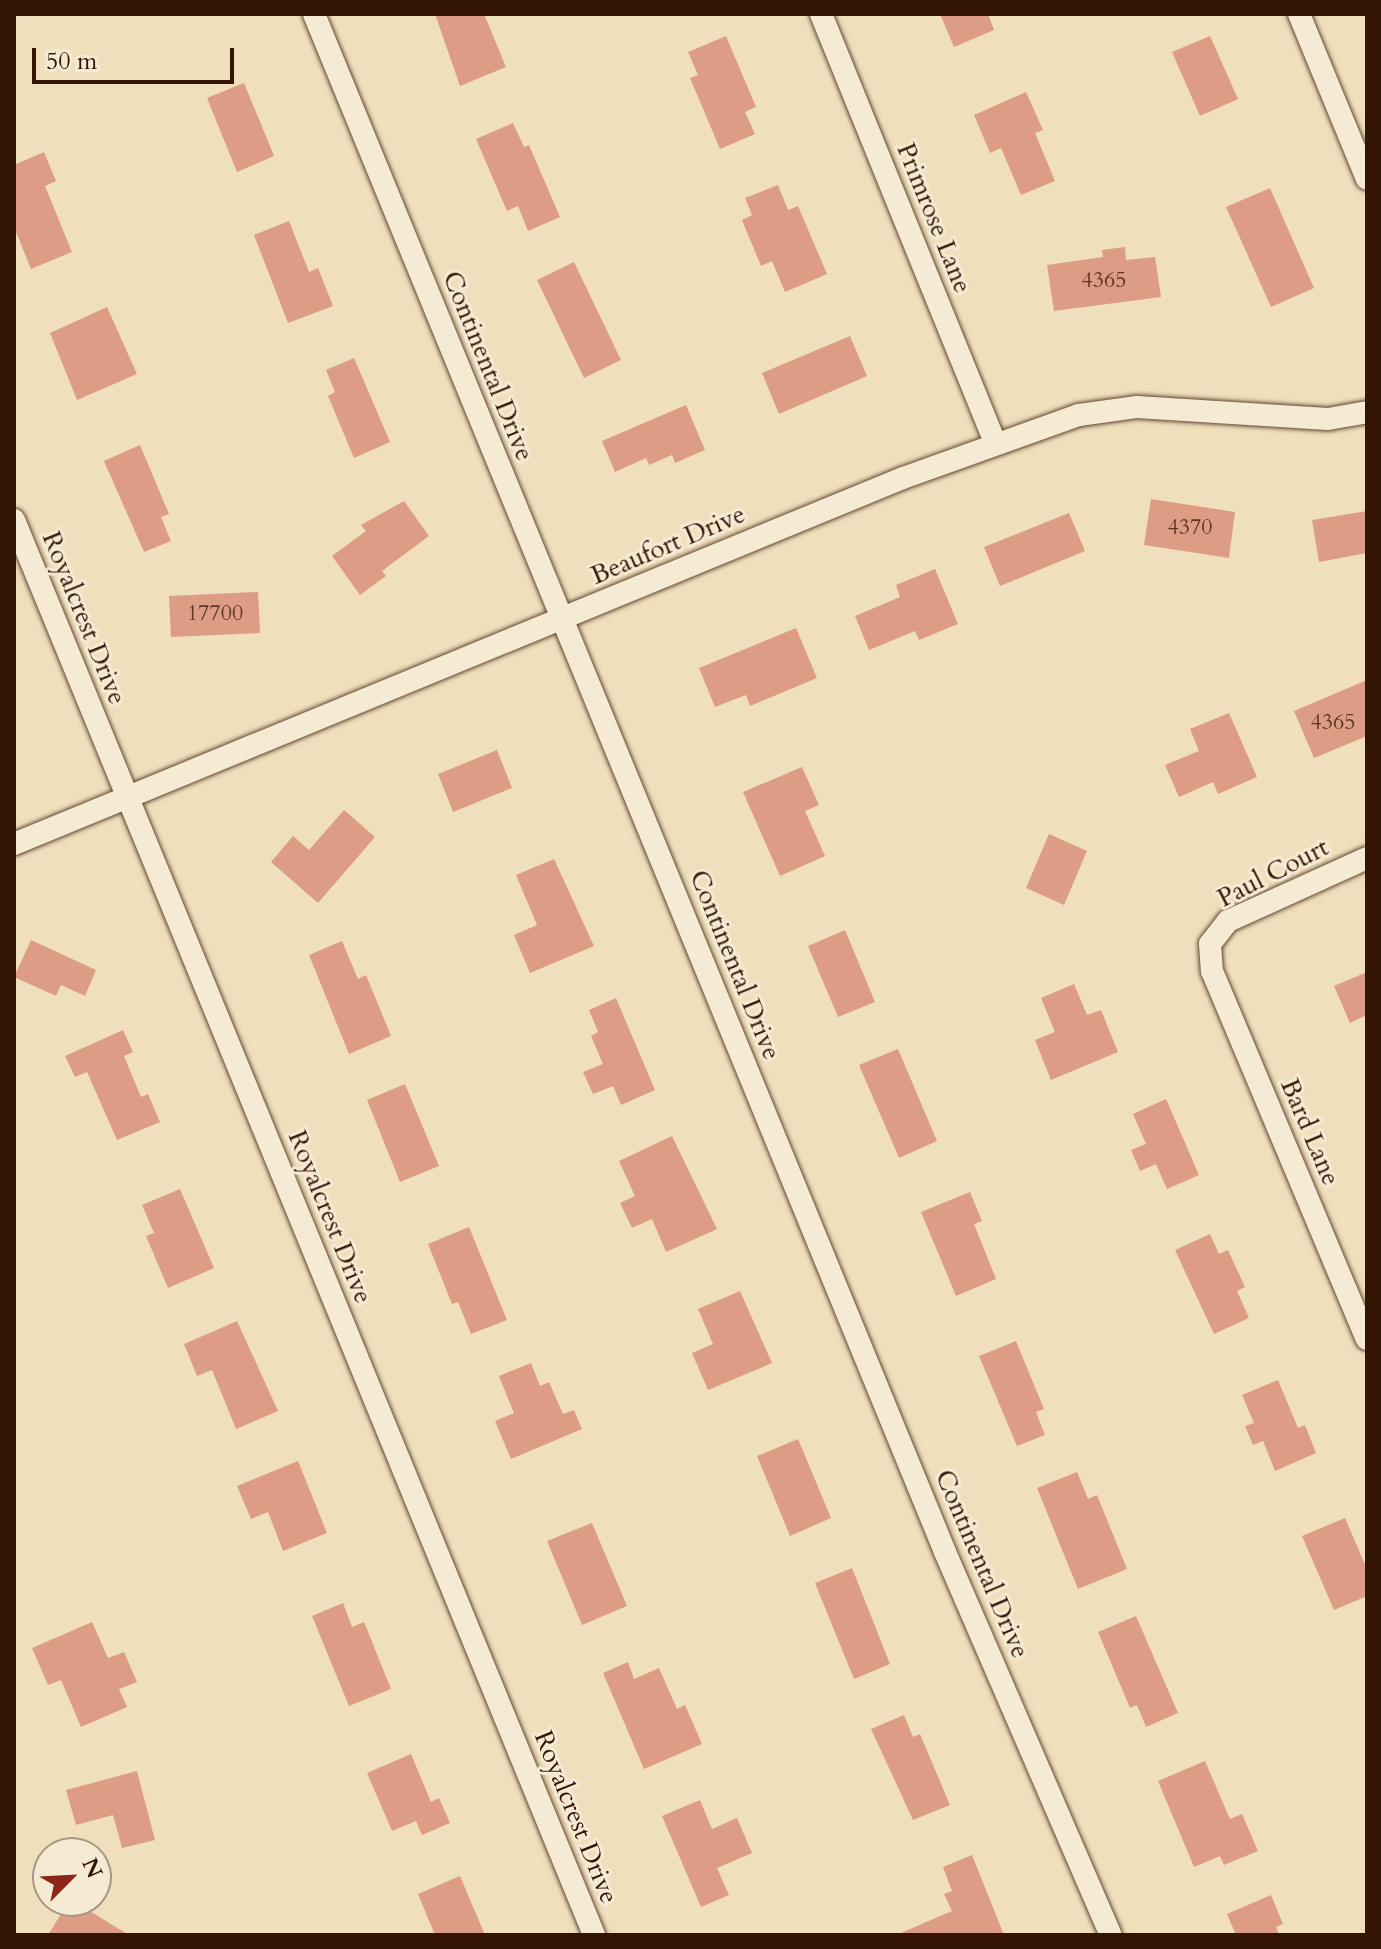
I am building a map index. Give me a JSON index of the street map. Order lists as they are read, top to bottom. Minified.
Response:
{"streets":{"street":["Primrose Lane","Continental Drive","Beaufort Drive","Royalcrest Drive","Paul Court","Bard Lane"]},"crossings":[["Primrose Lane","Beaufort Drive"],["Continental Drive","Beaufort Drive"],["Beaufort Drive","Royalcrest Drive"],["Paul Court","Bard Lane"]],"house_numbers":["4365","4370","17700","4365"],"scale_bar":"50 m","north":"top right"}
